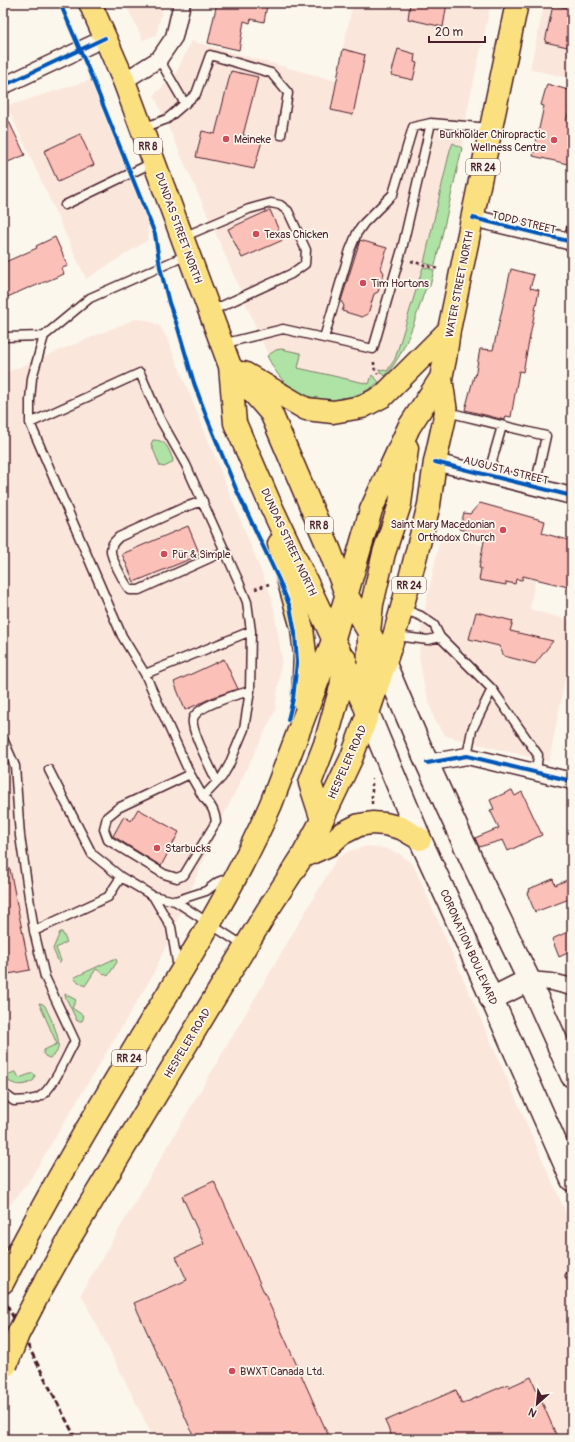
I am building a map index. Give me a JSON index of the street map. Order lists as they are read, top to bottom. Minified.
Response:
{"streets":{"main road":["RR 8","RR 24","DUNDAS STREET NORTH","WATER STREET NORTH","HESPELER ROAD","CORONATION BOULEVARD"],"street":["TODD STREET","AUGUSTA STREET"]},"crossings":[["RR 8","RR 24"],["RR 8","DUNDAS STREET NORTH"],["RR 8","WATER STREET NORTH"],["RR 24","DUNDAS STREET NORTH"],["RR 24","WATER STREET NORTH"],["RR 24","HESPELER ROAD"],["RR 24","CORONATION BOULEVARD"],["TODD STREET","WATER STREET NORTH"],["DUNDAS STREET NORTH","WATER STREET NORTH"],["DUNDAS STREET NORTH","HESPELER ROAD"],["DUNDAS STREET NORTH","CORONATION BOULEVARD"],["WATER STREET NORTH","AUGUSTA STREET"],["HESPELER ROAD","CORONATION BOULEVARD"]],"places":["Meineke","Burkholder Chiropractic Wellness Centre","Texas Chicken","Tim Hortons","Saint Mary Macedonian Orthodox Church","Pür & Simple","Starbucks","BWXT Canada Ltd."],"scale_bar":"20 m","north":"bottom left"}
